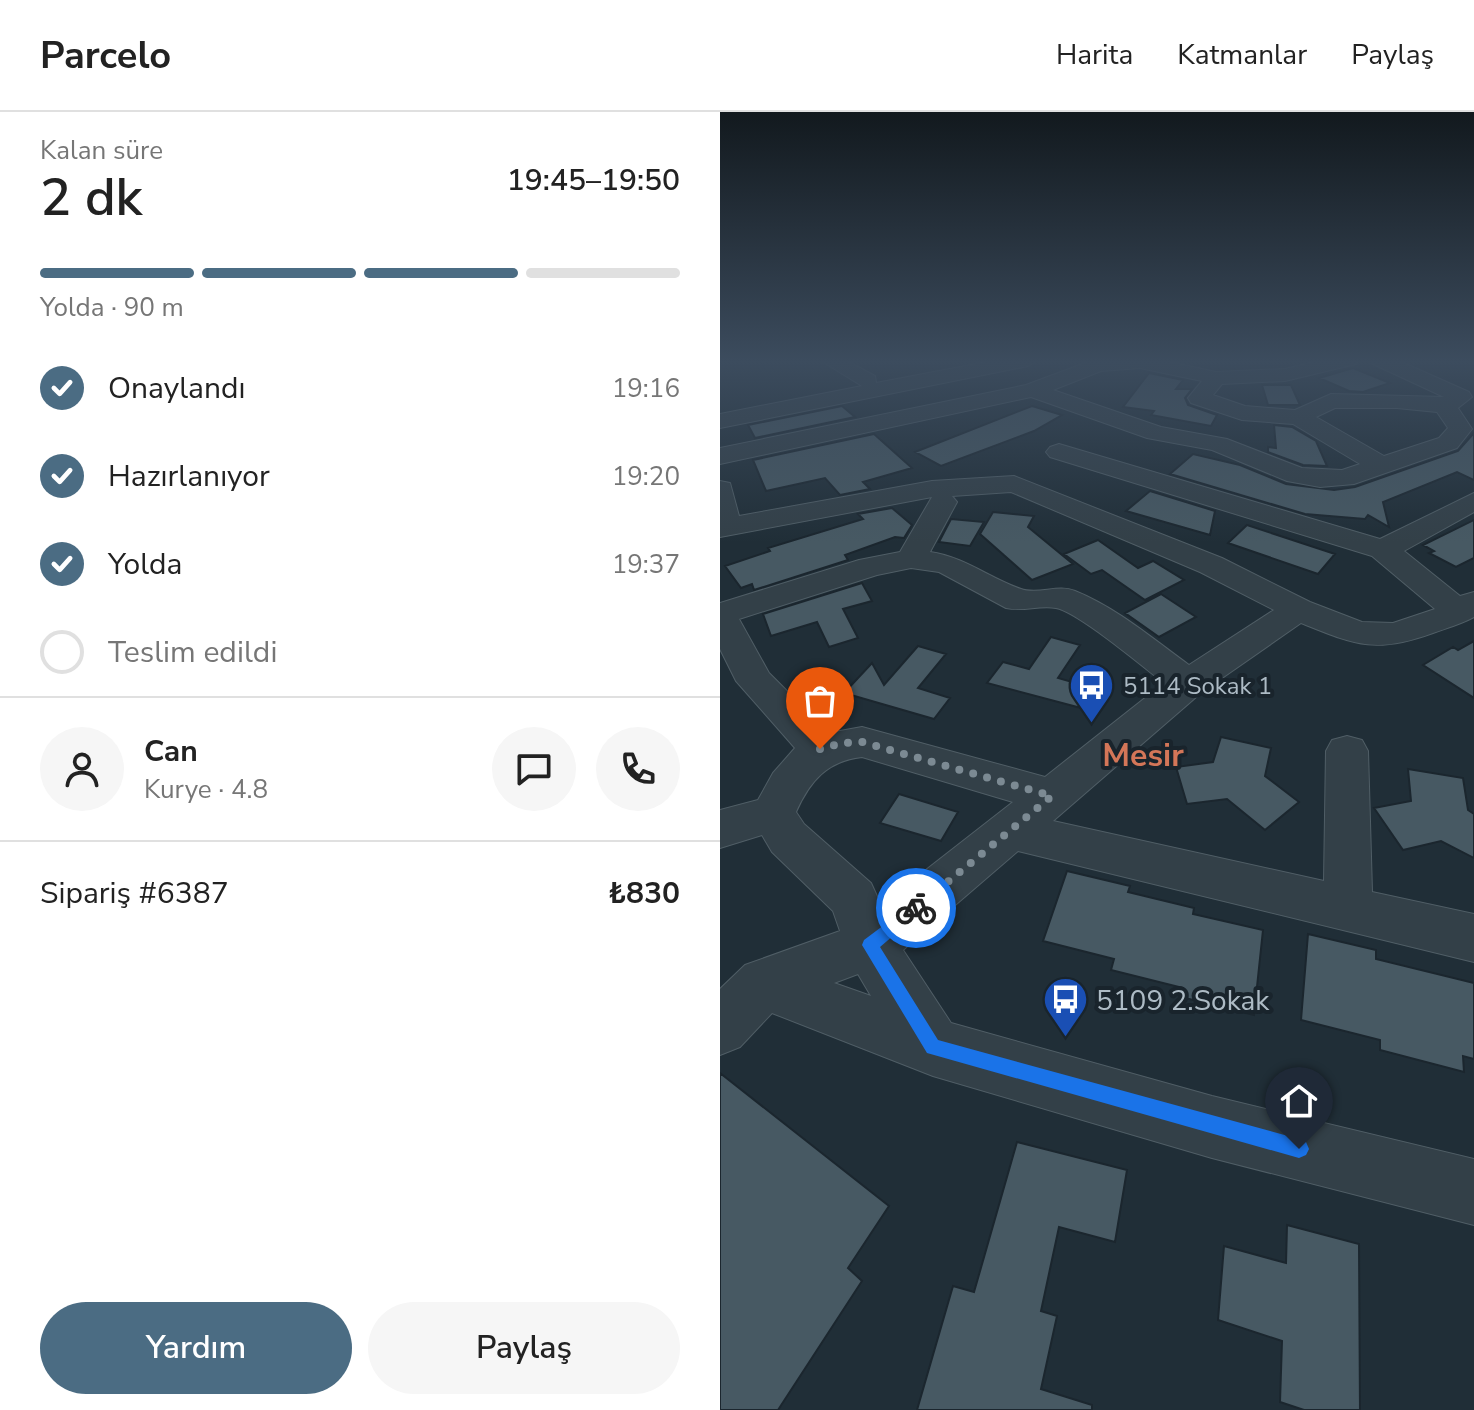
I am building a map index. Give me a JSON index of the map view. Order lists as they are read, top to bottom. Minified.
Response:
{"districts":["Mesir"],"places":{"bus stop":["5114 Sokak 1","5109 2.Sokak"]},"page":{"header":"Parcelo","nav":["Harita","Katmanlar","Paylaş"],"heading":["2 dk","Kalan süre","19:45–19:50"],"panel":["Can","Kurye · 4.8","Sipariş #6387","₺830"],"bar":"Yolda · 90 m","list":[["Onaylandı","19:16"],["Hazırlanıyor","19:20"],["Yolda","19:37"],"Teslim edildi"],"buttons":["Yardım","Paylaş"]}}
